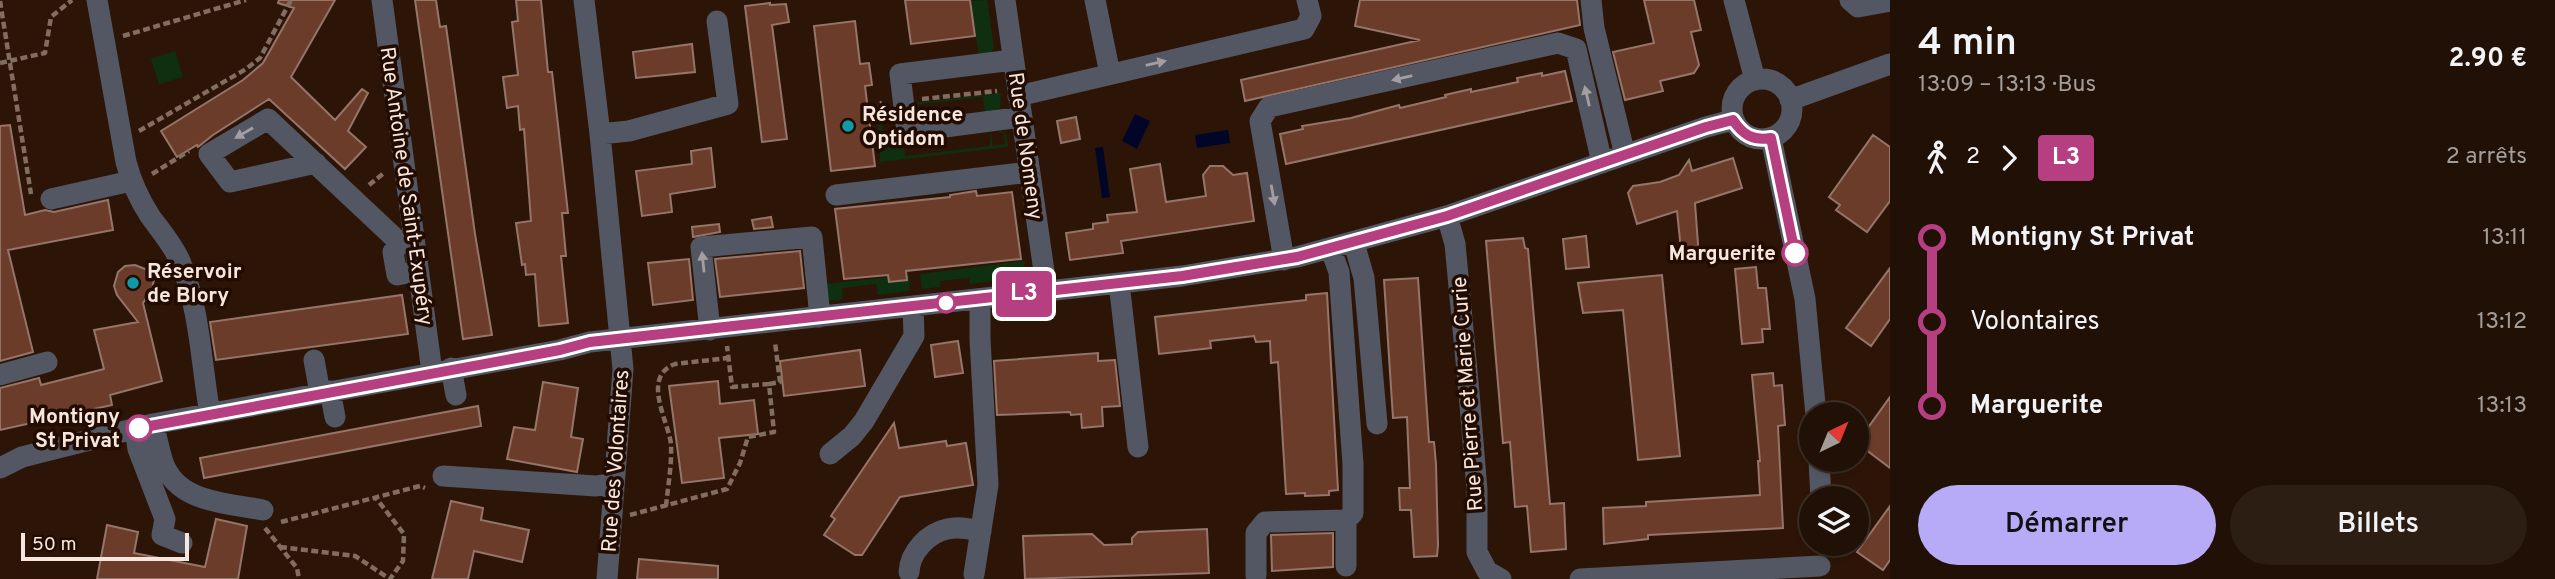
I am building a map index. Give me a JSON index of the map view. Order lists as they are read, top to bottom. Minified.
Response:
{"streets":{"street":["Rue de Nomeny","Rue Antoine de Saint-Exupéry","Rue Pierre et Marie Curie","Rue des Volontaires"]},"places":["Résidence Optidom","Marguerite","Réservoir de Blory","Montigny St Privat"],"lines":["bus line L3"],"scale_bar":"50 m","north":"top right","page":{"on_map":"L3","heading":["4 min","13:09 – 13:13 · Bus","2.90 €"],"legs":["2","L3","2 arrêts"],"list":[{"name":"Montigny St Privat","value":"13:11"},{"name":"Volontaires","value":"13:12"},{"name":"Marguerite","value":"13:13"}],"buttons":["Démarrer","Billets"],"scale":"50 m"}}
